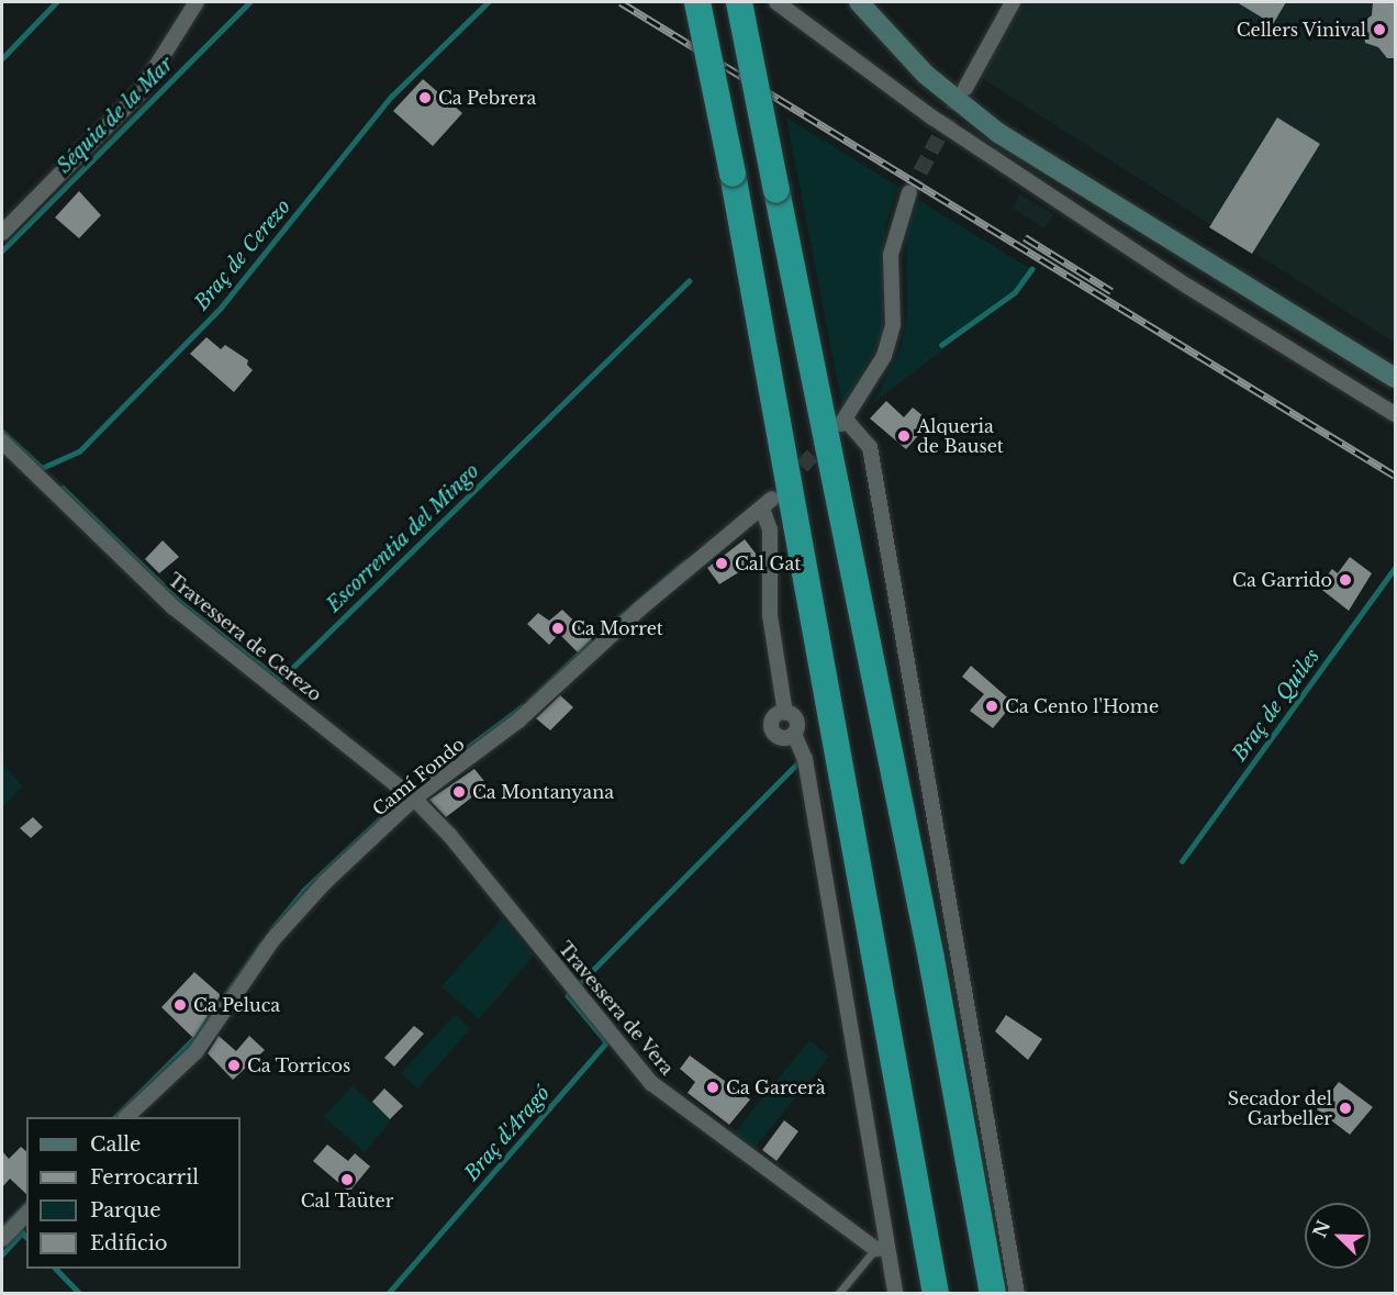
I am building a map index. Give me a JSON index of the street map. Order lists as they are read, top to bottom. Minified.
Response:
{"streets":{"street":["Travessera de Cerezo","Camí Fondo","Travessera de Vera"]},"crossings":[["Travessera de Cerezo","Camí Fondo"],["Travessera de Cerezo","Travessera de Vera"],["Camí Fondo","Travessera de Vera"]],"water":["Séquia de la Mar","Braç de Cerezo","Escorrentia del Mingo","Braç de Quiles","Braç d'Aragó"],"places":["Cellers Vinival","Ca Pebrera","Alqueria de Bauset","Cal Gat","Ca Garrido","Ca Morret","Ca Cento l'Home","Ca Montanyana","Ca Peluca","Ca Torricos","Ca Garcerà","Secador del Garbeller","Cal Taüter"],"legend":["Calle","Ferrocarril","Parque","Edificio"],"north":"top left"}
